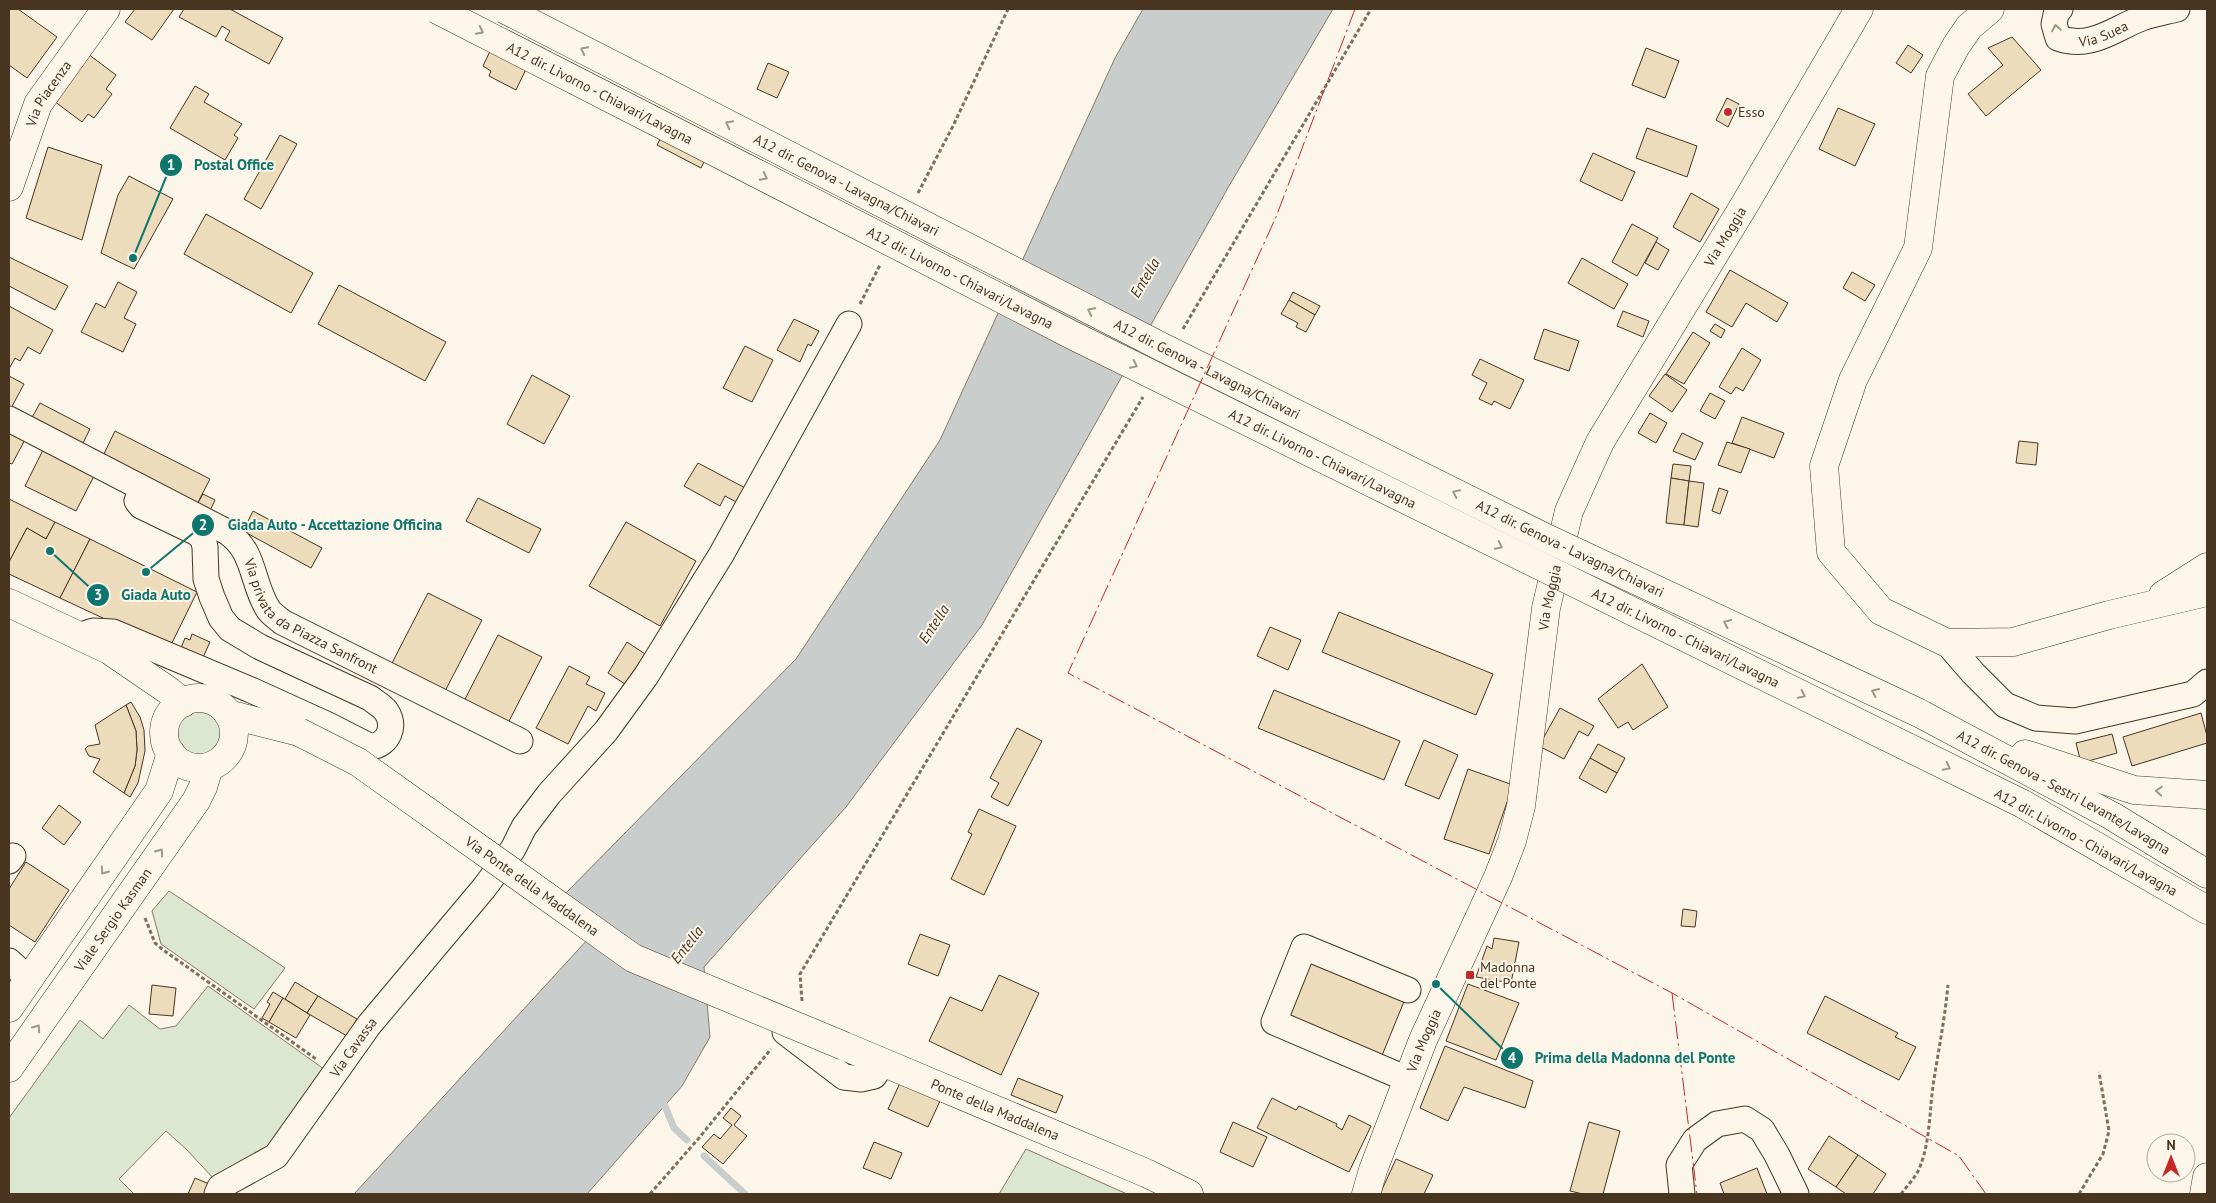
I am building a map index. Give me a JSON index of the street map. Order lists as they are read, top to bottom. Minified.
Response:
{"streets":{"main road":["A12 dir. Livorno - Chiavari/Lavagna","Via Piacenza","A12 dir. Genova - Lavagna/Chiavari","Via Moggia","A12 dir. Genova - Sestri Levante/Lavagna","Via Ponte della Maddalena","Viale Sergio Kasman","Ponte della Maddalena"],"street":["Via Suea","Via privata da Piazza Sanfront","Via Cavassa"]},"crossings":[["A12 dir. Genova - Lavagna/Chiavari","A12 dir. Genova - Sestri Levante/Lavagna"],["Via Ponte della Maddalena","Viale Sergio Kasman"],["Via Ponte della Maddalena","Ponte della Maddalena"]],"one_way":["A12 dir. Livorno - Chiavari/Lavagna","A12 dir. Genova - Lavagna/Chiavari"],"water":["Entella"],"places":{"other":["Esso","Postal Office","Giada Auto","Giada Auto - Accettazione Officina","Prima della Madonna del Ponte"],"transit":["Madonna del Ponte"]},"north":"top"}
